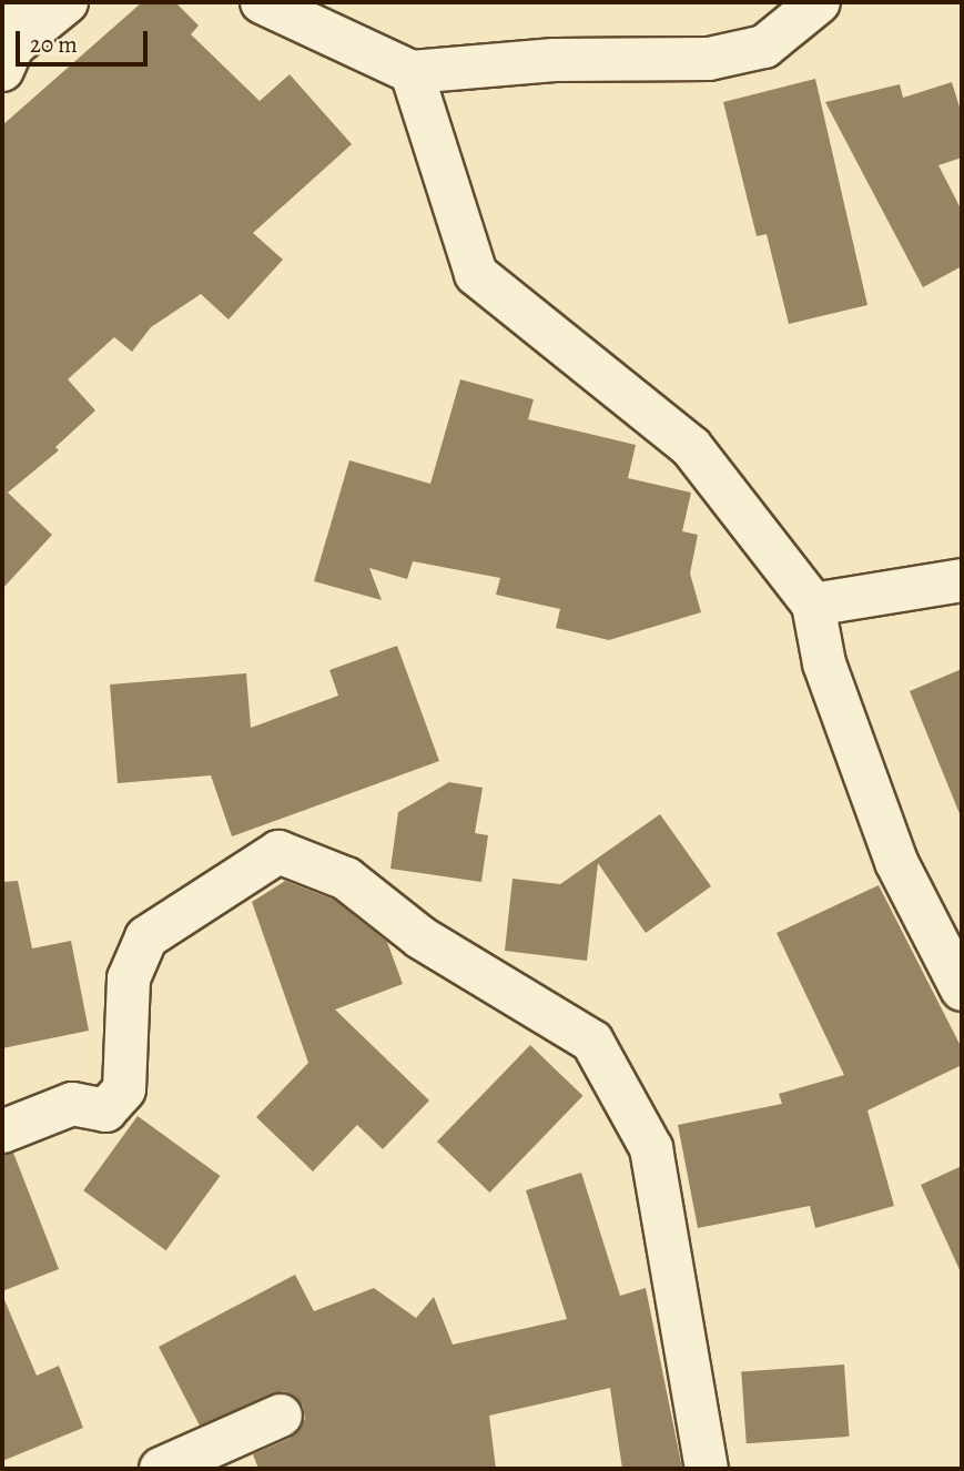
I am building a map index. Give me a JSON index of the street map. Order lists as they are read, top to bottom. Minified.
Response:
{"scale_bar":"20 m"}
